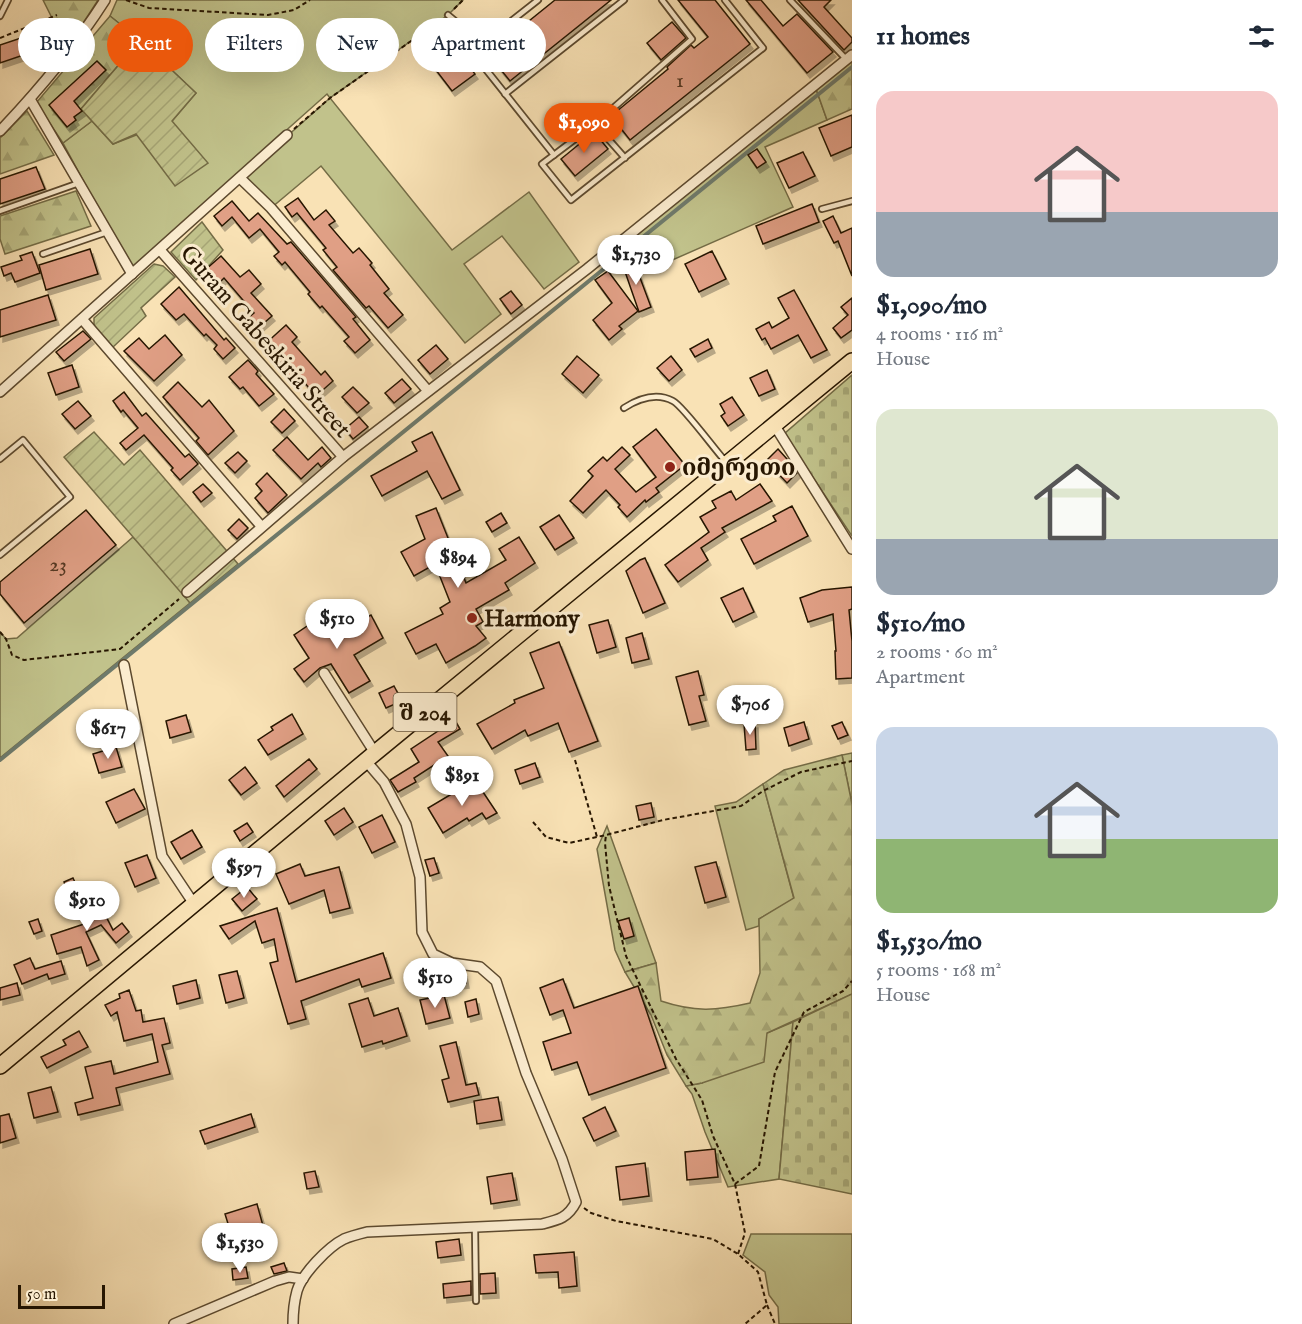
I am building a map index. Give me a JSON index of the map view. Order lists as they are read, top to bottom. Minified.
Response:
{"streets":{"main road":["შ 204"],"street":["Guram Gabeskiria Street"]},"places":["იმერეთი","Harmony"],"house_numbers":["1","23"],"scale_bar":"50 m","page":{"heading":"11 homes","chip":["Buy","Rent","Filters","New","Apartment"],"list":[{"name":"$1,090/mo","note":"4 rooms · 116 m² · House"},{"name":"$510/mo","note":"2 rooms · 60 m² · Apartment"},{"name":"$1,530/mo","note":"5 rooms · 168 m² · House"}],"price":["$1,090","$1,730","$894","$510","$706","$617","$891","$597","$910","$510","$1,530"],"scale":"50 m"}}
